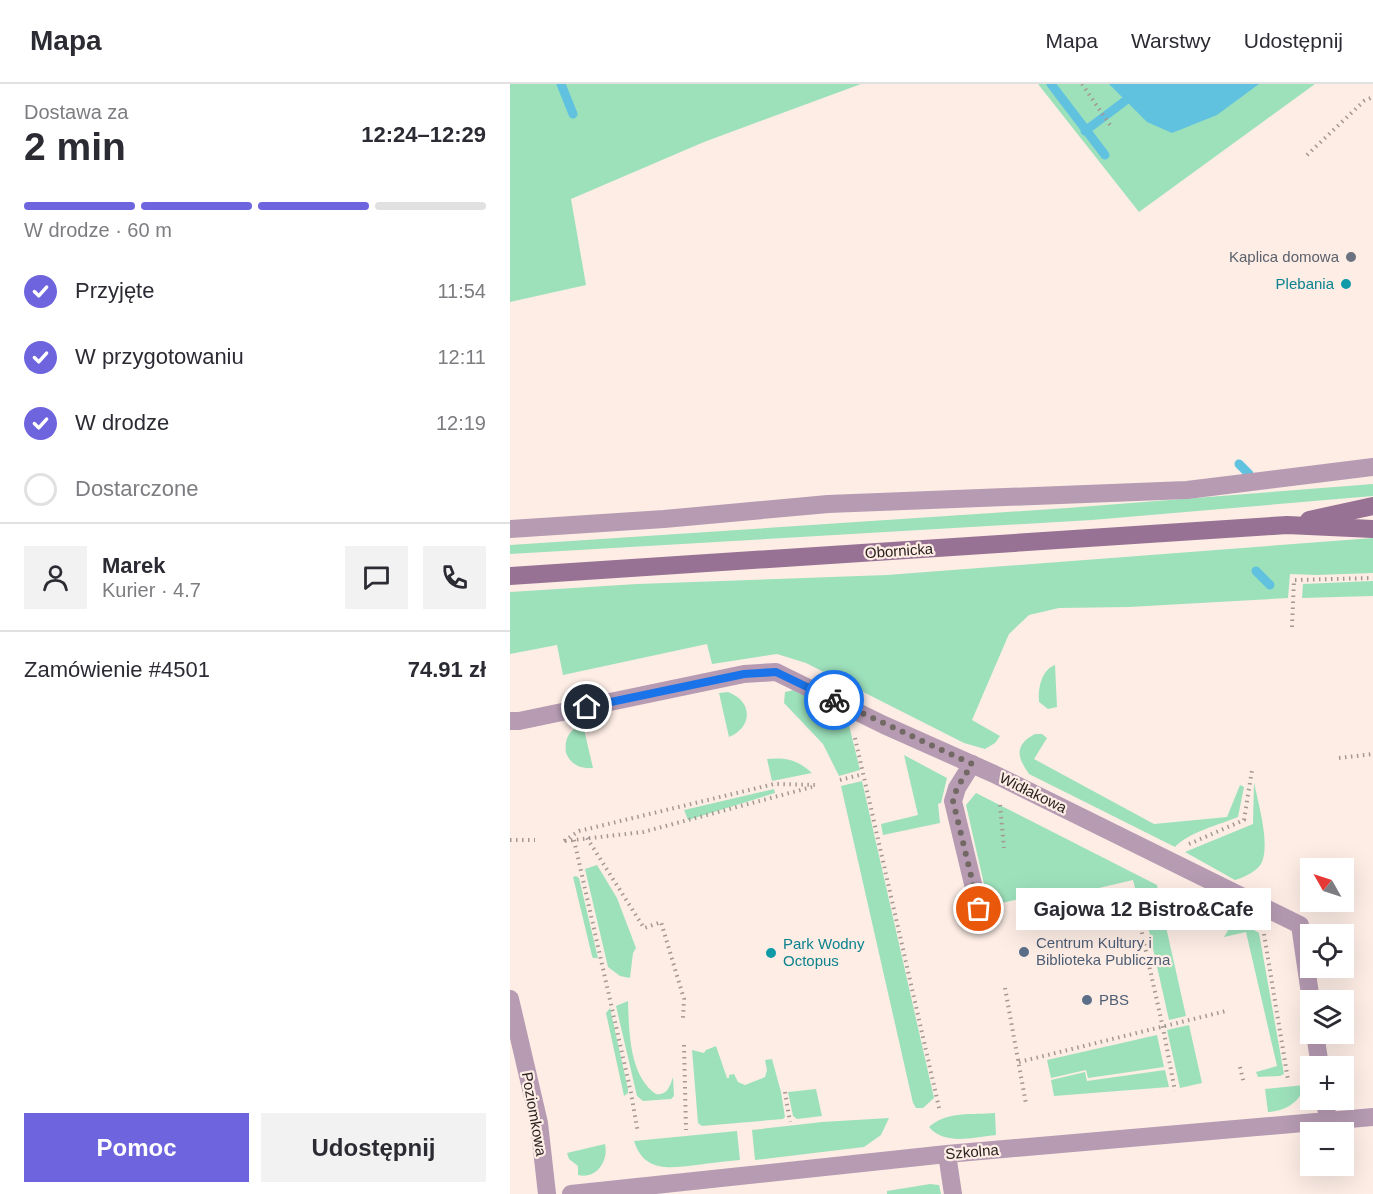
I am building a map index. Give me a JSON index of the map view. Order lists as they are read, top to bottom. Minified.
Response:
{"streets":{"main road":["Obornicka"],"street":["Widłakowa","Poziomkowa","Szkolna"]},"places":["Kaplica domowa","Plebania","Gajowa 12 Bistro&Cafe","Centrum Kultury i Biblioteka Publiczna","Park Wodny Octopus","PBS"],"north":"top left","page":{"header":"Mapa","nav":["Mapa","Warstwy","Udostępnij"],"heading":["2 min","Dostawa za","12:24–12:29"],"panel":["Marek","Kurier · 4.7","Zamówienie #4501","74.91 zł"],"bar":"W drodze · 60 m","list":[["Przyjęte","11:54"],["W przygotowaniu","12:11"],["W drodze","12:19"],"Dostarczone"],"map_buttons":["+","−"],"bubble":"Gajowa 12 Bistro&Cafe","buttons":["Pomoc","Udostępnij"]}}
